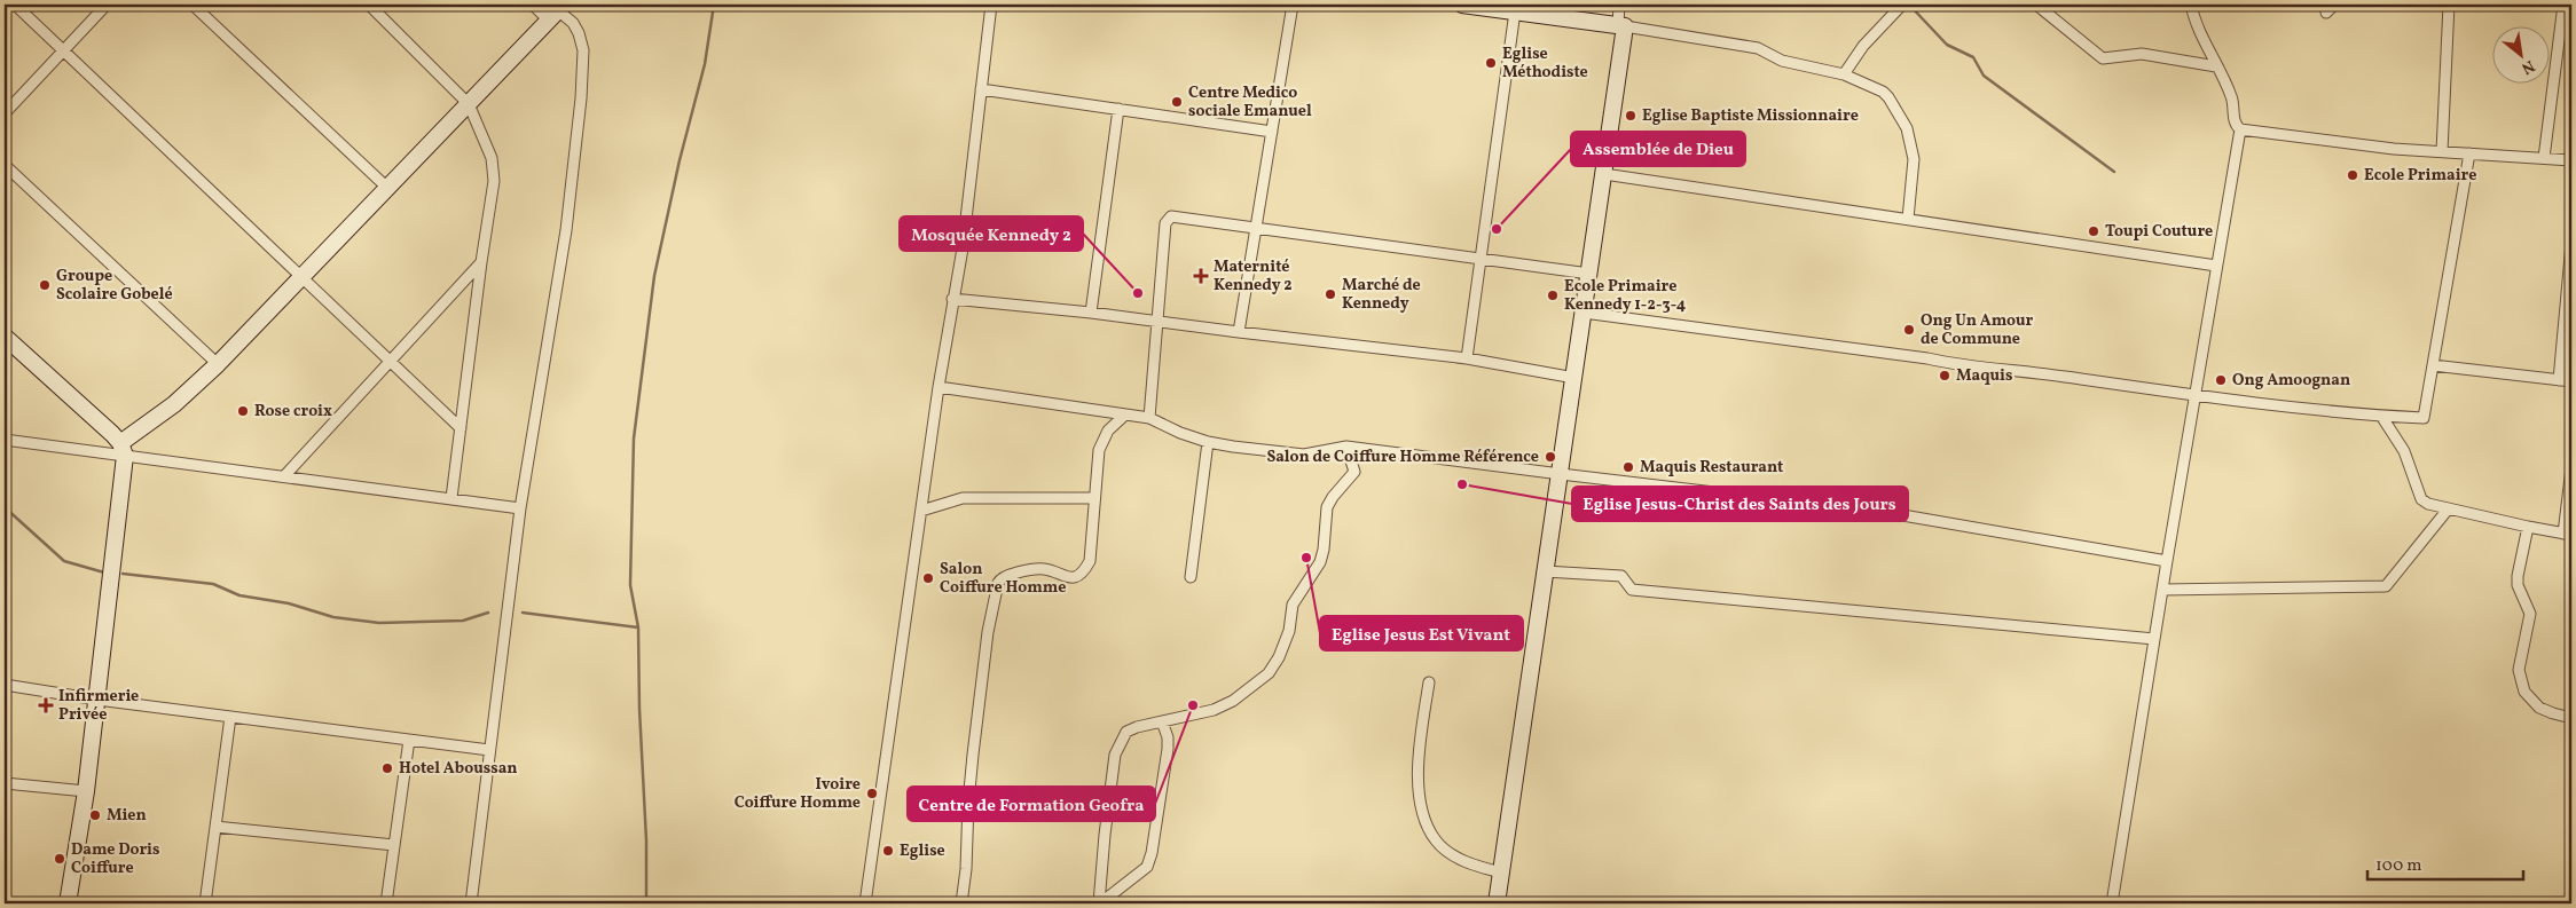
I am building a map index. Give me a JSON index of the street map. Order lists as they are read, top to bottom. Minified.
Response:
{"places":{"other":["Eglise Méthodiste","Centre Medico sociale Emanuel","Eglise Baptiste Missionnaire","Ecole Primaire","Assemblée de Dieu","Toupi Couture","Groupe Scolaire Gobelé","Mosquée Kennedy 2","Marché de Kennedy","Ecole Primaire Kennedy 1-2-3-4","Ong Un Amour de Commune","Maquis","Ong Amoognan","Rose croix","Salon de Coiffure Homme Référence","Maquis Restaurant","Eglise Jesus-Christ des Saints des Jours","Eglise Jesus Est Vivant","Salon Coiffure Homme","Centre de Formation Geofra","Hotel Aboussan","Ivoire Coiffure Homme","Mien","Eglise","Dame Doris Coiffure"],"health":["Maternité Kennedy 2","Infirmerie Privée"]},"scale_bar":"100 m","north":"bottom right"}
